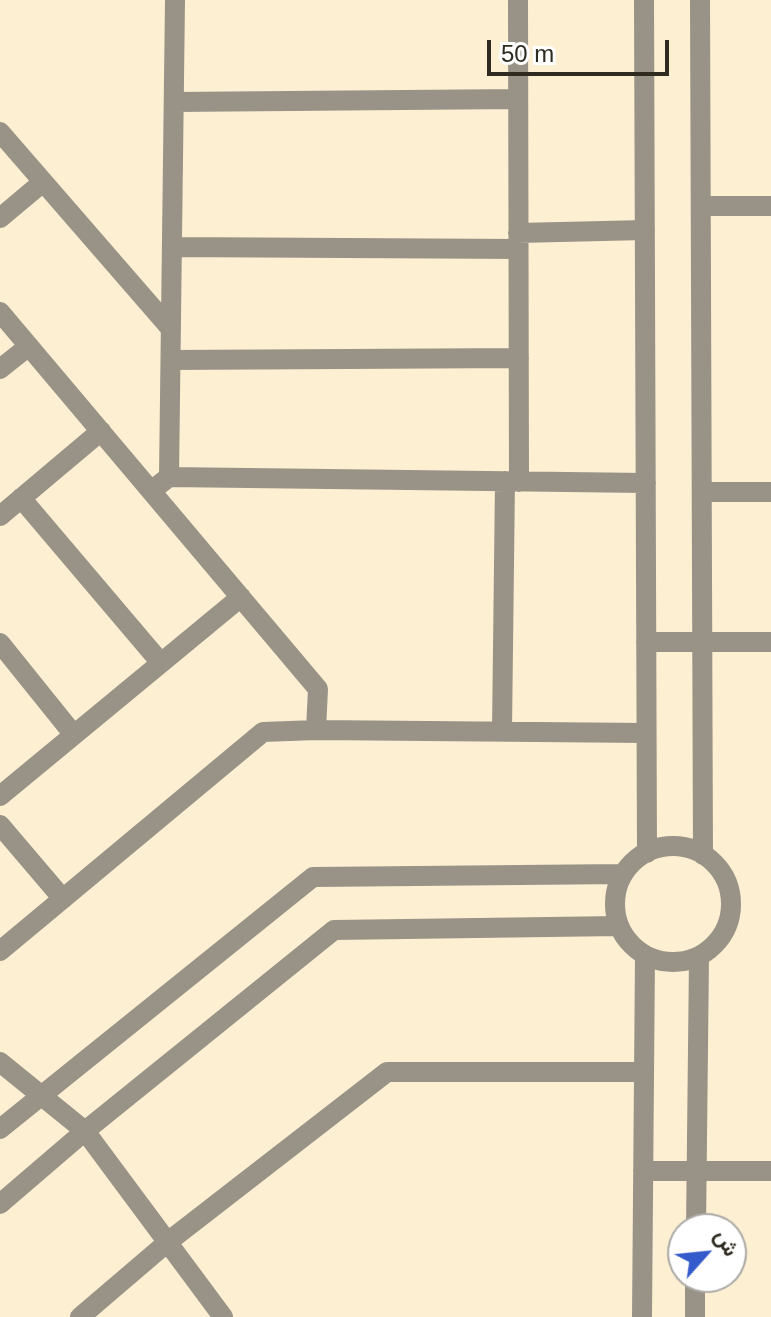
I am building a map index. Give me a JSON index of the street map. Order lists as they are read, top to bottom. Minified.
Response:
{"scale_bar":"50 m","north":"top right"}
